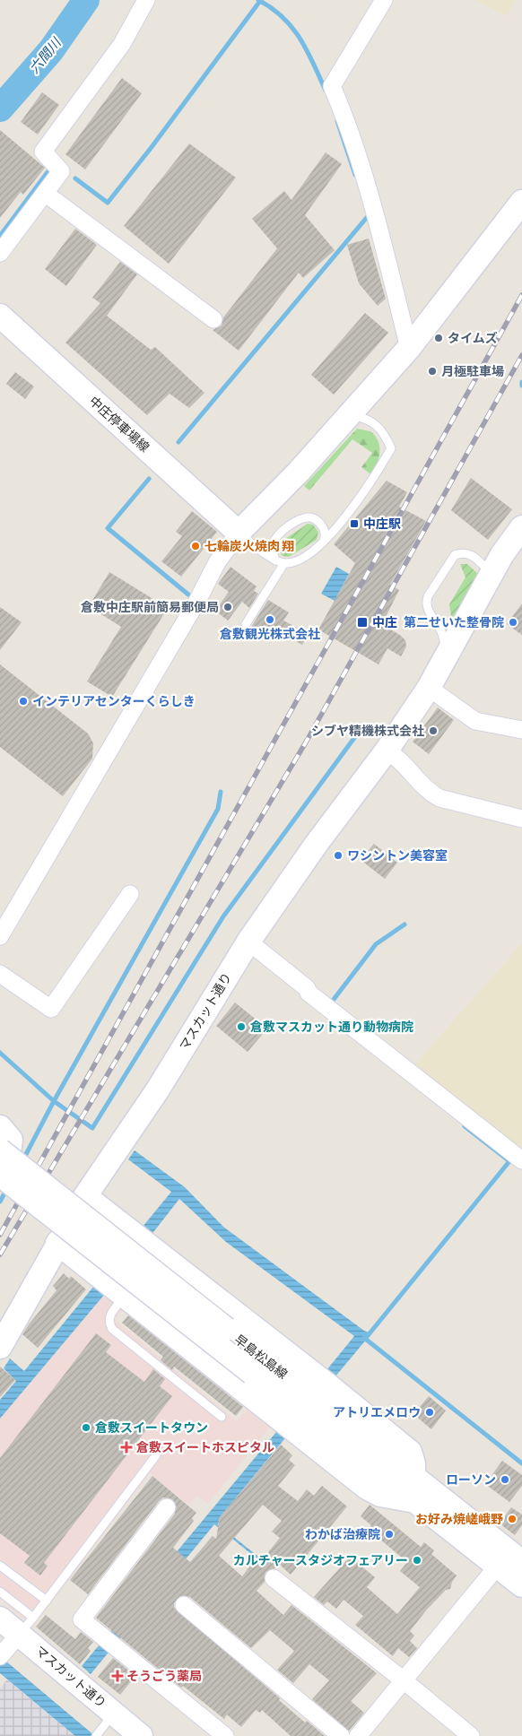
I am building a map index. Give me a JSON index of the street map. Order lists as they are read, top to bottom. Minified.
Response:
{"streets":{"main road":["中庄停車場線","マスカット通り","早島松島線"]},"water":["六間川"],"places":{"other":["タイムズ","月極駐車場","七輪炭火焼肉 翔","倉敷中庄駅前簡易郵便局","倉敷観光株式会社","第二せいた整骨院","インテリアセンターくらしき","シブヤ精機株式会社","ワシントン美容室","倉敷マスカット通り動物病院","アトリエメロウ","倉敷スイートタウン","ローソン","お好み焼嵯峨野","わかば治療院","カルチャースタジオフェアリー"],"transit":["中庄駅","中庄"],"health":["倉敷スイートホスピタル","そうごう薬局"]}}
